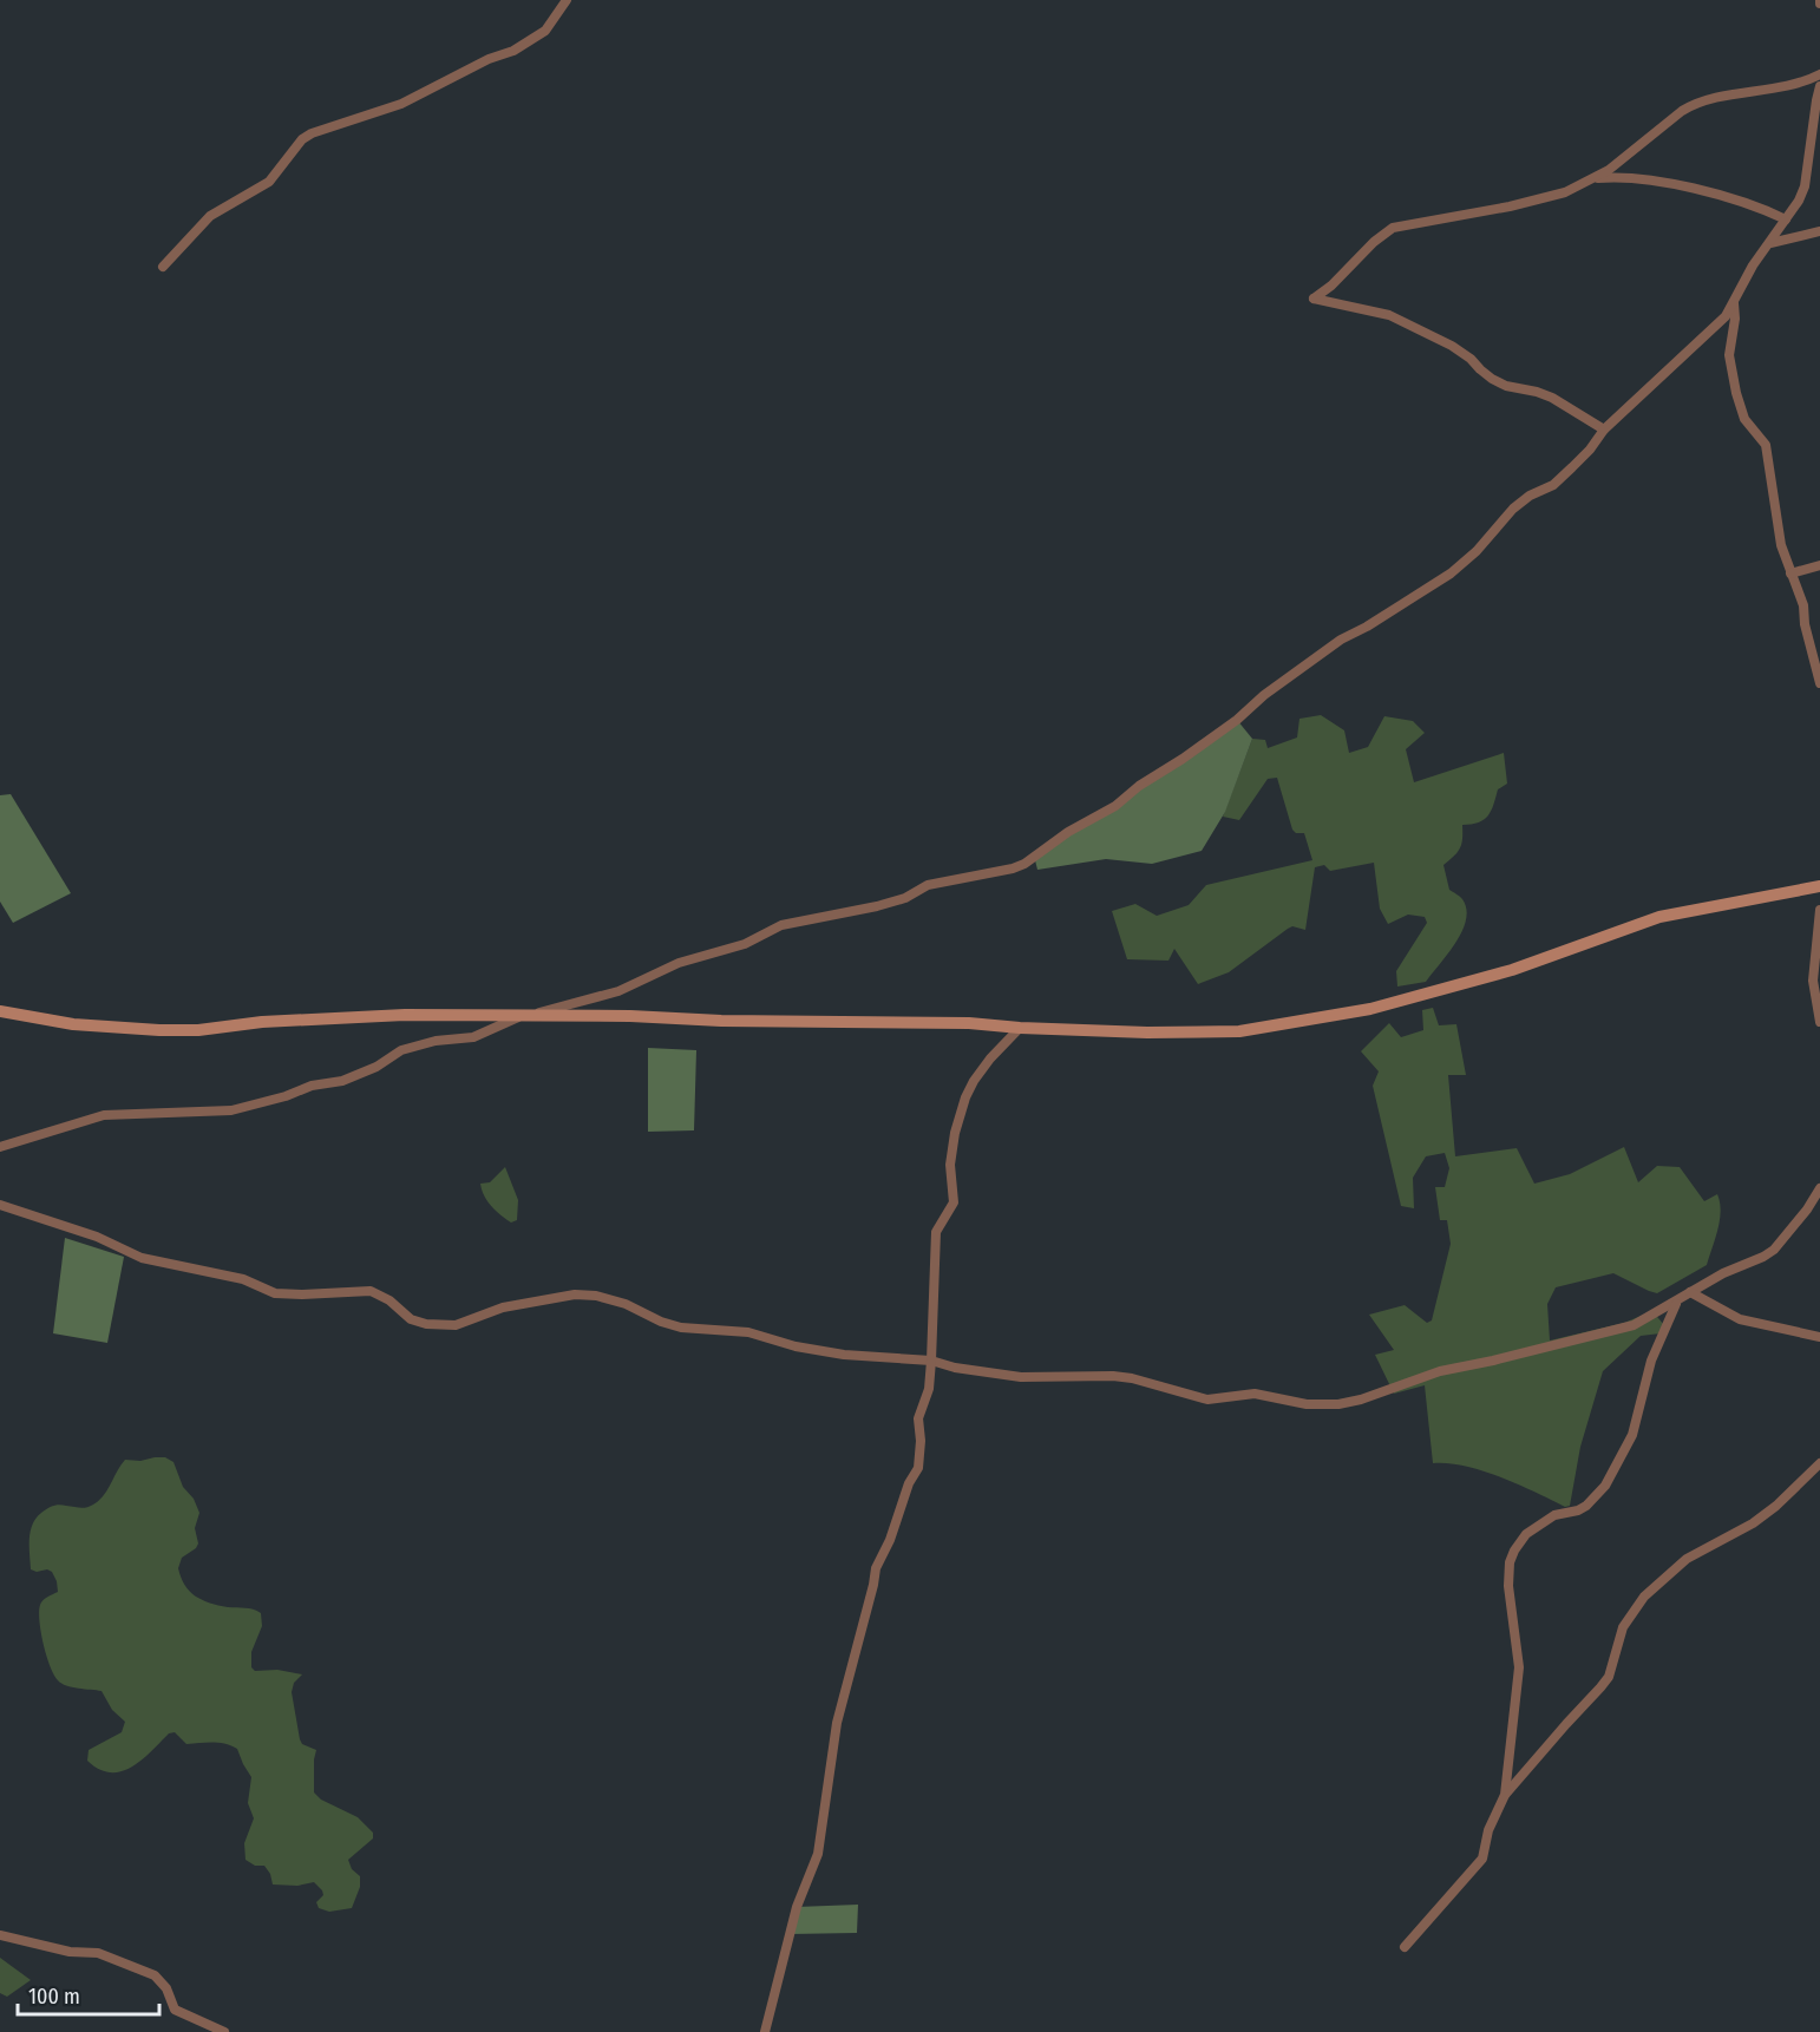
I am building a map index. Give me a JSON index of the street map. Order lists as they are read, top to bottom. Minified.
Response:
{"scale_bar":"100 m"}
